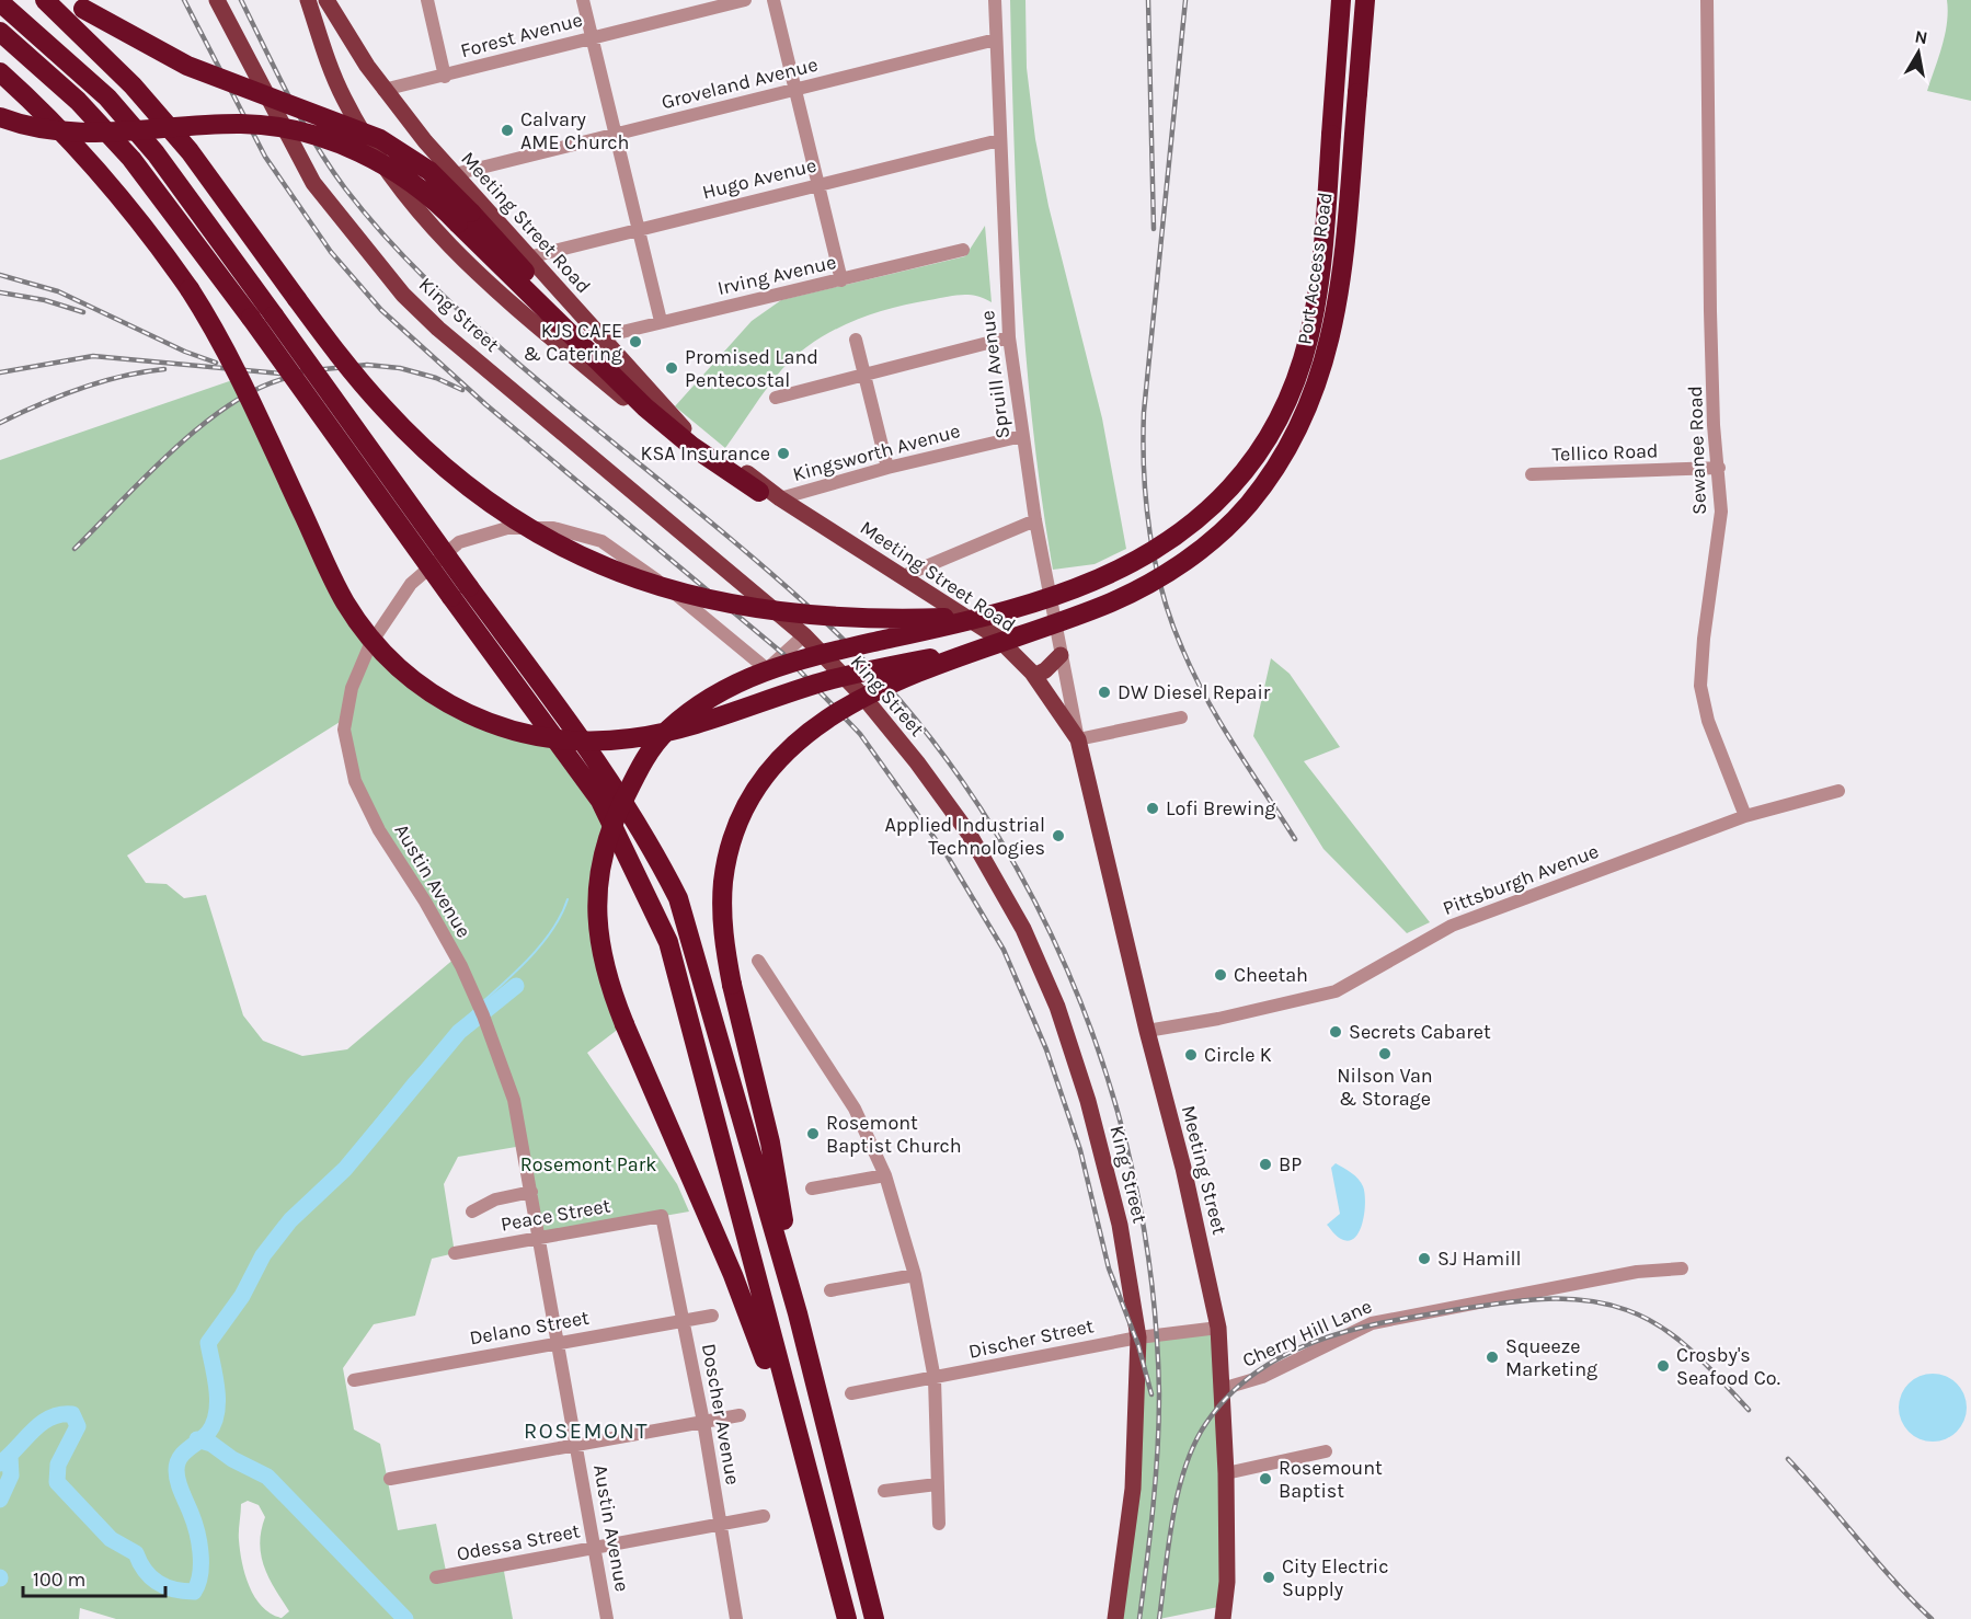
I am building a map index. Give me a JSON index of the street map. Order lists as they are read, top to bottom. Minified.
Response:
{"streets":{"highway":["Port Access Road"],"main road":["Meeting Street Road","King Street","Meeting Street"],"street":["Forest Avenue","Groveland Avenue","Hugo Avenue","Irving Avenue","Spruill Avenue","Sewanee Road","Kingsworth Avenue","Tellico Road","Pittsburgh Avenue","Austin Avenue","Peace Street","Delano Street","Cherry Hill Lane","Discher Street","Doscher Avenue","Odessa Street"]},"crossings":[["Forest Avenue","Meeting Street Road"],["Groveland Avenue","Meeting Street Road"],["Groveland Avenue","Spruill Avenue"],["Hugo Avenue","Meeting Street Road"],["Hugo Avenue","Spruill Avenue"],["Meeting Street Road","Irving Avenue"],["Meeting Street Road","Spruill Avenue"],["Meeting Street Road","Kingsworth Avenue"],["Meeting Street Road","Meeting Street"],["King Street","Austin Avenue"],["King Street","Discher Street"],["Spruill Avenue","Kingsworth Avenue"],["Spruill Avenue","Meeting Street"],["Sewanee Road","Tellico Road"],["Sewanee Road","Pittsburgh Avenue"],["Pittsburgh Avenue","Meeting Street"],["Austin Avenue","Peace Street"],["Austin Avenue","Delano Street"],["Austin Avenue","Odessa Street"],["Meeting Street","Cherry Hill Lane"],["Meeting Street","Discher Street"],["Peace Street","Doscher Avenue"],["Delano Street","Doscher Avenue"],["Doscher Avenue","Odessa Street"]],"districts":["ROSEMONT"],"parks":["Rosemont Park"],"places":["Calvary AME Church","KJS CAFE & Catering","Promised Land Pentecostal","KSA Insurance","DW Diesel Repair","Lofi Brewing","Applied Industrial Technologies","Cheetah","Secrets Cabaret","Nilson Van & Storage","Circle K","Rosemont Baptist Church","BP","SJ Hamill","Squeeze Marketing","Crosby's Seafood Co.","Rosemount Baptist","City Electric Supply"],"scale_bar":"100 m","north":"top"}
